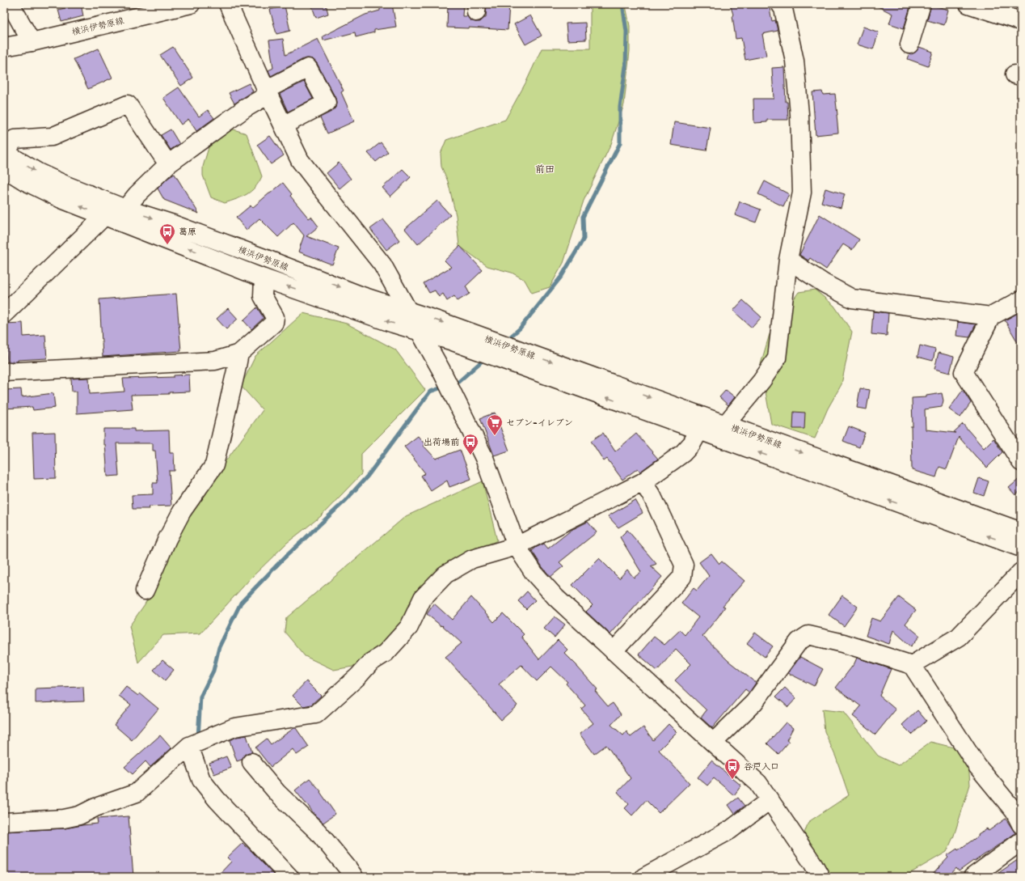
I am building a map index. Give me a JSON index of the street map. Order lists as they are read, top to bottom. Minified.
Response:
{"streets":{"street":["横浜伊勢原線"]},"districts":["前田"],"places":{"bus stop":["葛原","出荷場前","谷戸入口"],"supermarket":["セブン-イレブン"]}}
